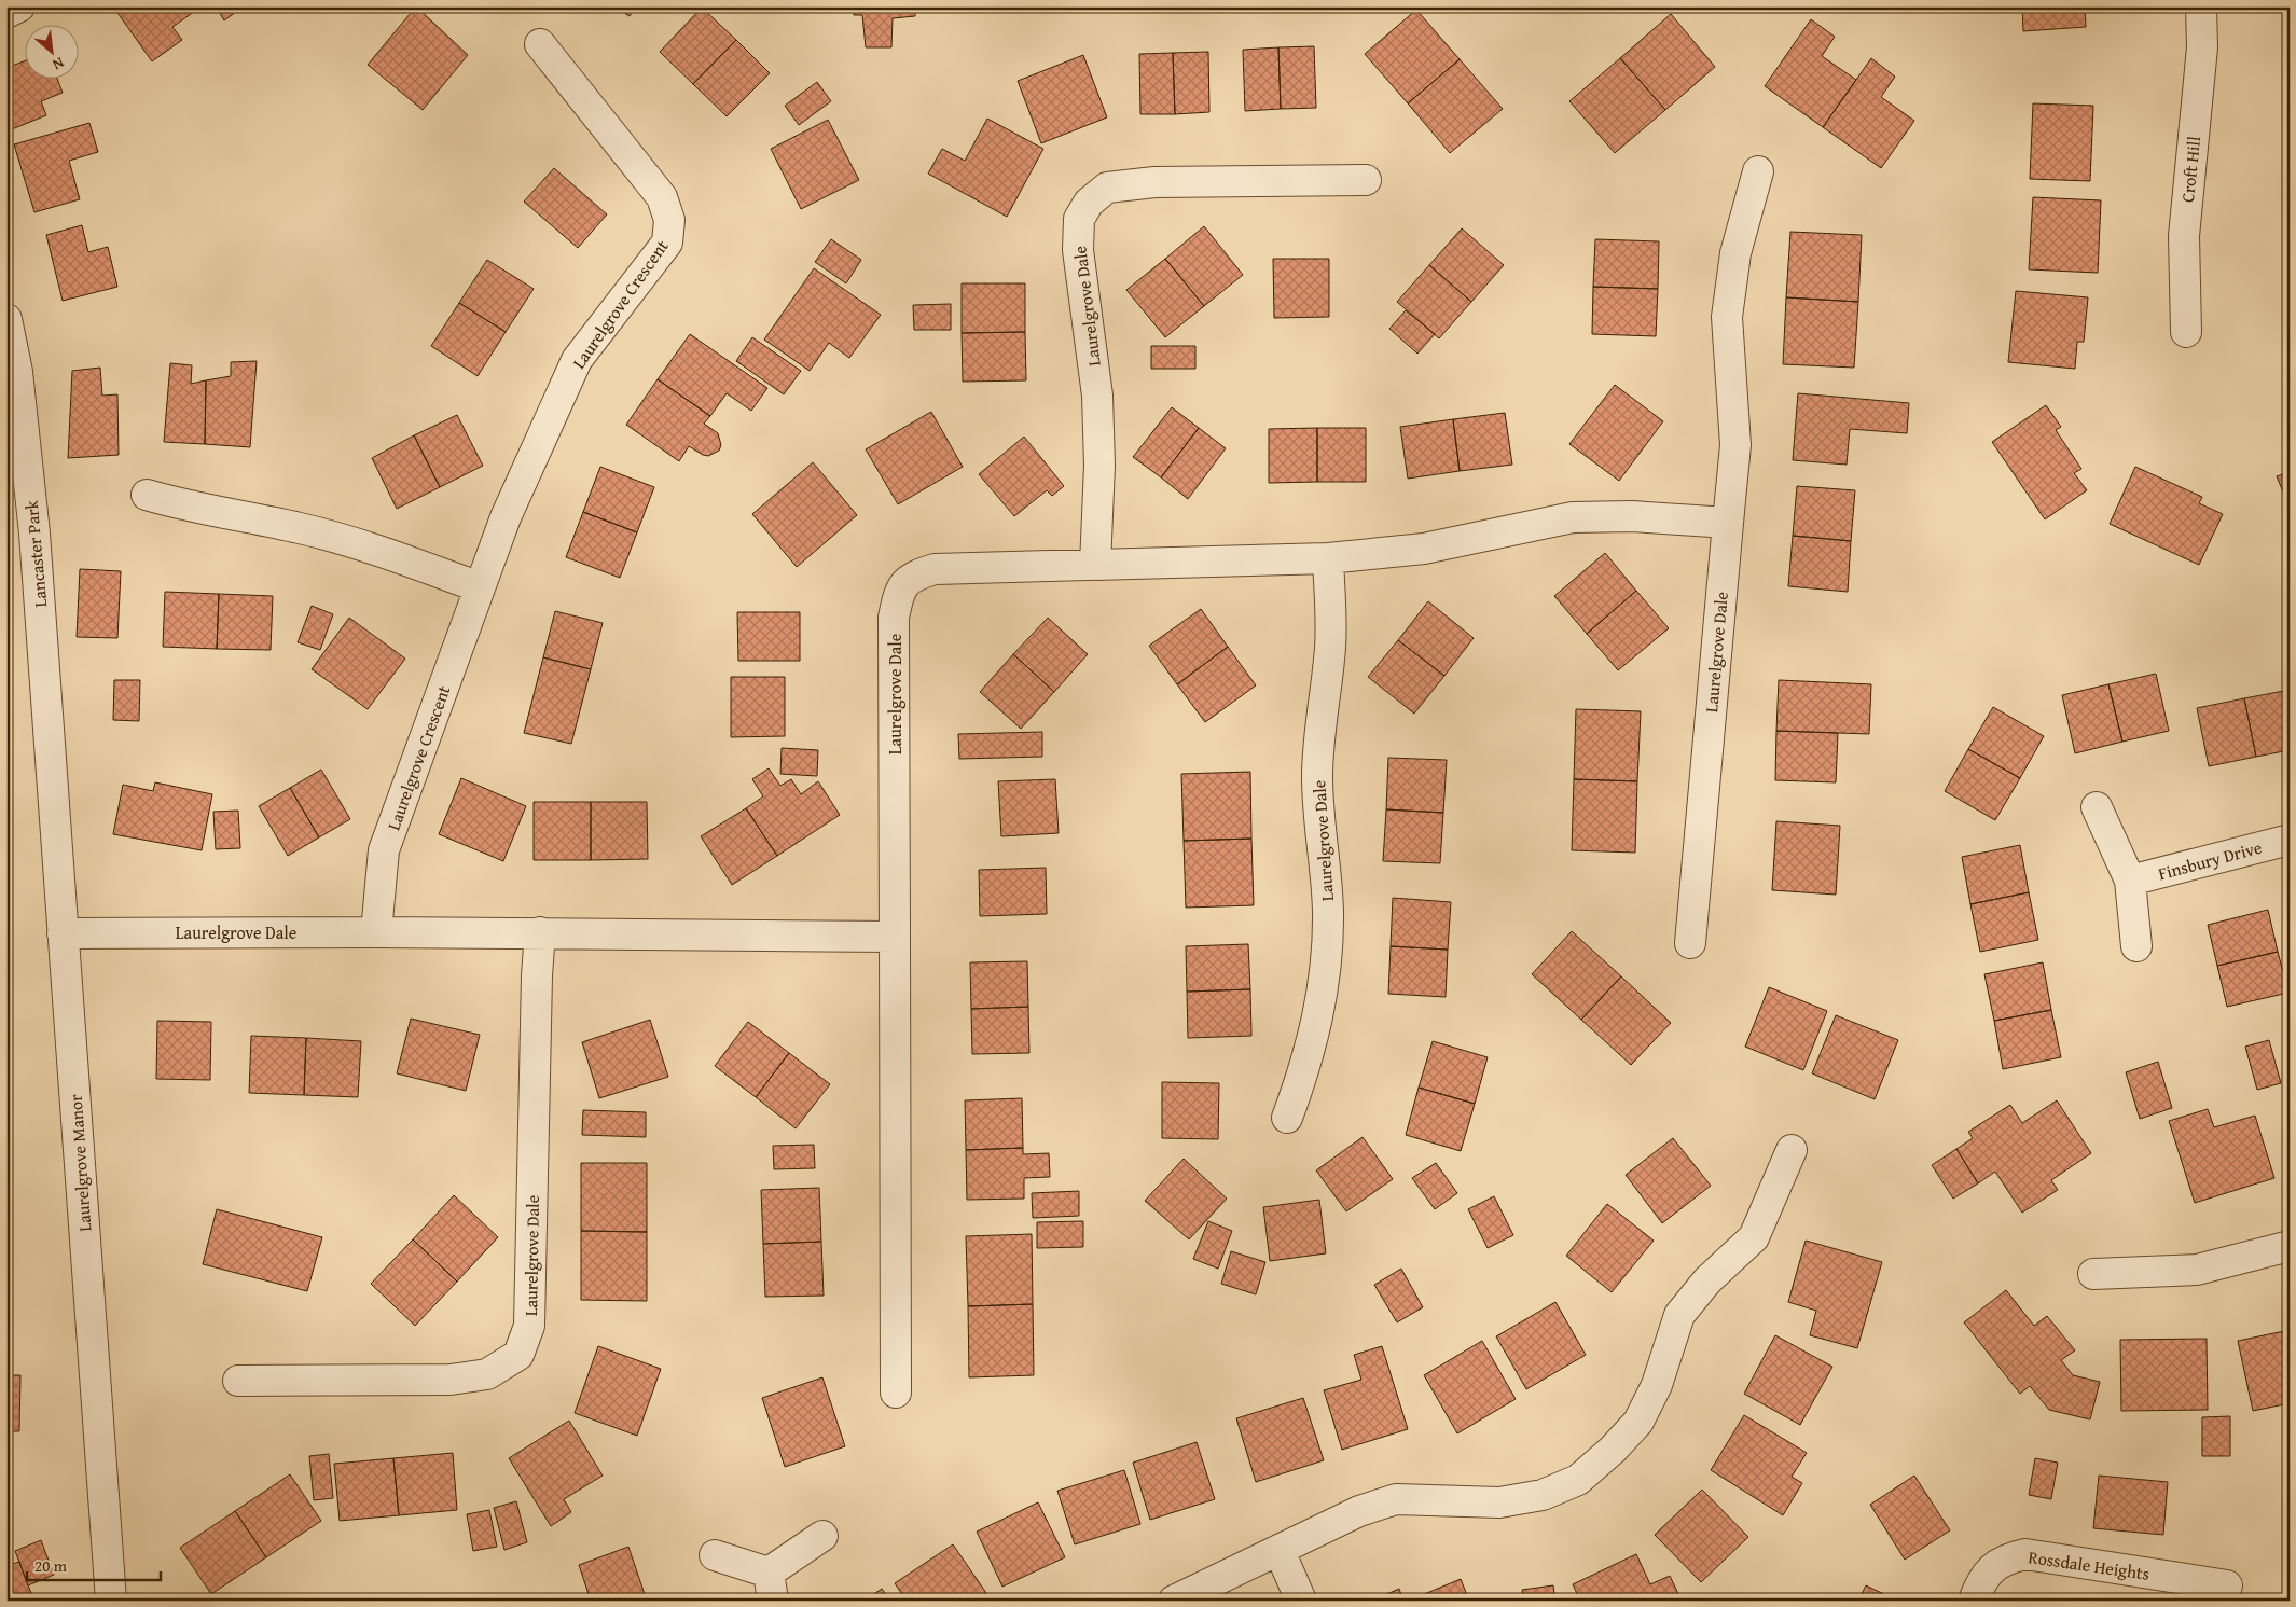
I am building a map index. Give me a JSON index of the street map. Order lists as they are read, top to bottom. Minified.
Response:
{"streets":{"street":["Croft Hill","Laurelgrove Crescent","Laurelgrove Dale","Lancaster Park","Finsbury Drive","Laurelgrove Manor","Rossdale Heights"]},"crossings":[["Laurelgrove Crescent","Laurelgrove Dale"],["Laurelgrove Dale","Laurelgrove Manor"],["Lancaster Park","Laurelgrove Manor"]],"scale_bar":"20 m","north":"bottom right"}
